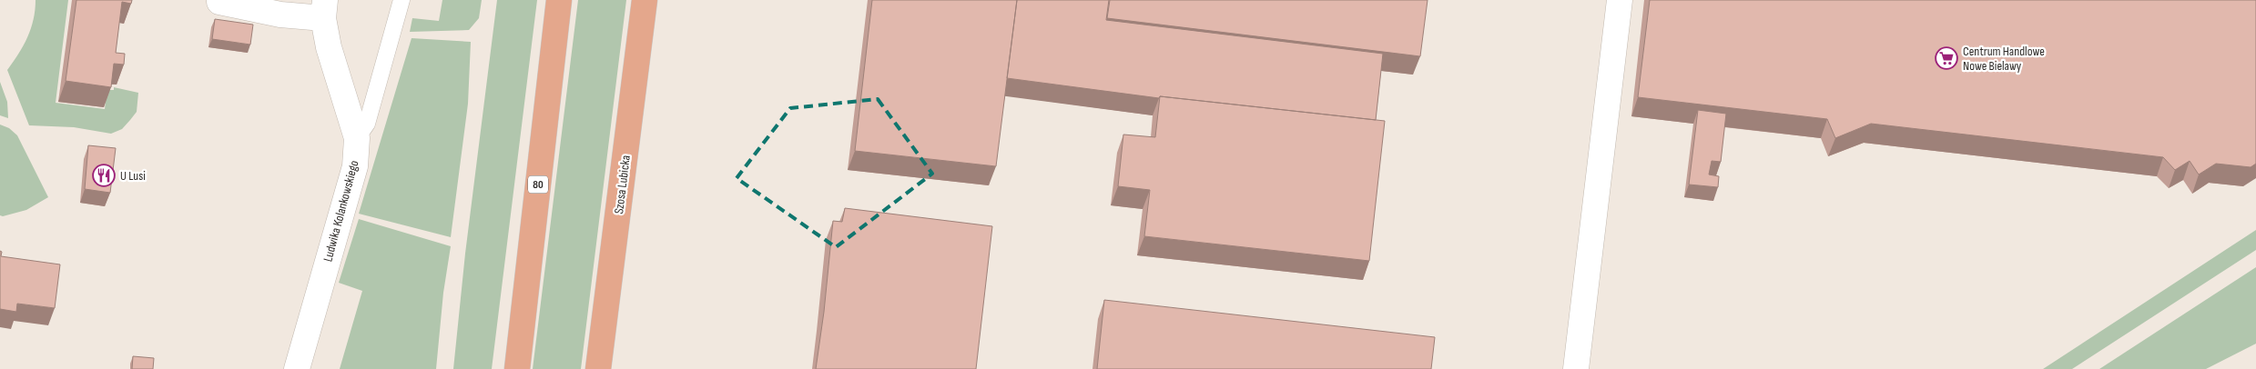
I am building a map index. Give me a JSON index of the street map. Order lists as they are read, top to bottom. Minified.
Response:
{"streets":{"main road":["80","Szosa Lubicka"],"street":["Ludwika Kolankowskiego"]},"places":{"supermarket":["Centrum Handlowe Nowe Bielawy"],"restaurant":["U Lusi"]}}
